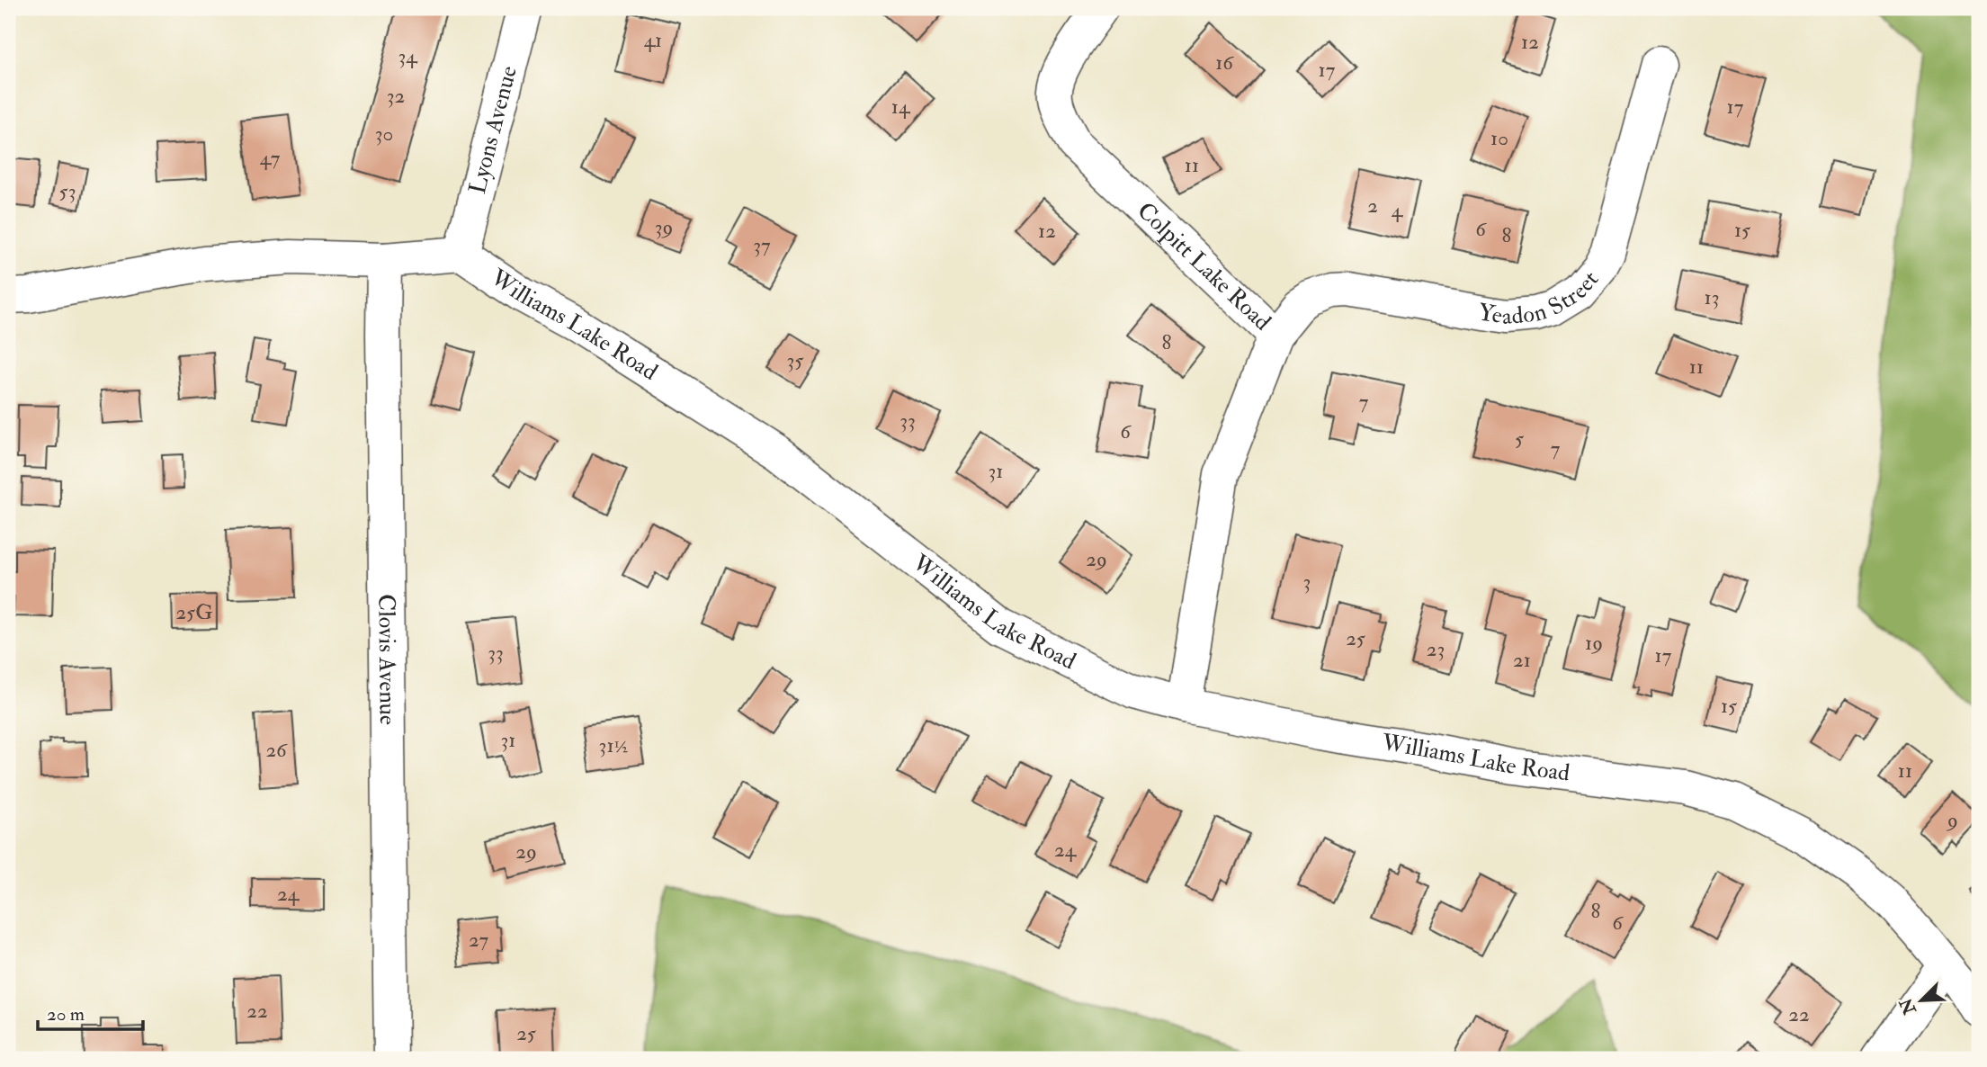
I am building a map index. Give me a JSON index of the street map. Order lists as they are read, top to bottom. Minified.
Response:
{"streets":{"street":["Lyons Avenue","Colpitt Lake Road","Yeadon Street","Williams Lake Road","Clovis Avenue"]},"crossings":[["Lyons Avenue","Williams Lake Road"],["Colpitt Lake Road","Yeadon Street"],["Colpitt Lake Road","Williams Lake Road"]],"house_numbers":["41","12","34","16","17","32","14","17","30","10","47","11","53","2","4","39","6","15","12","8","37","13","8","35","11","7","33","6","5","7","31","29","3","25G","25","19","23","33","17","21","15","31","31½","26","11","9","24","29","24","8","6","27","22","22","25"],"scale_bar":"20 m","north":"bottom left"}
